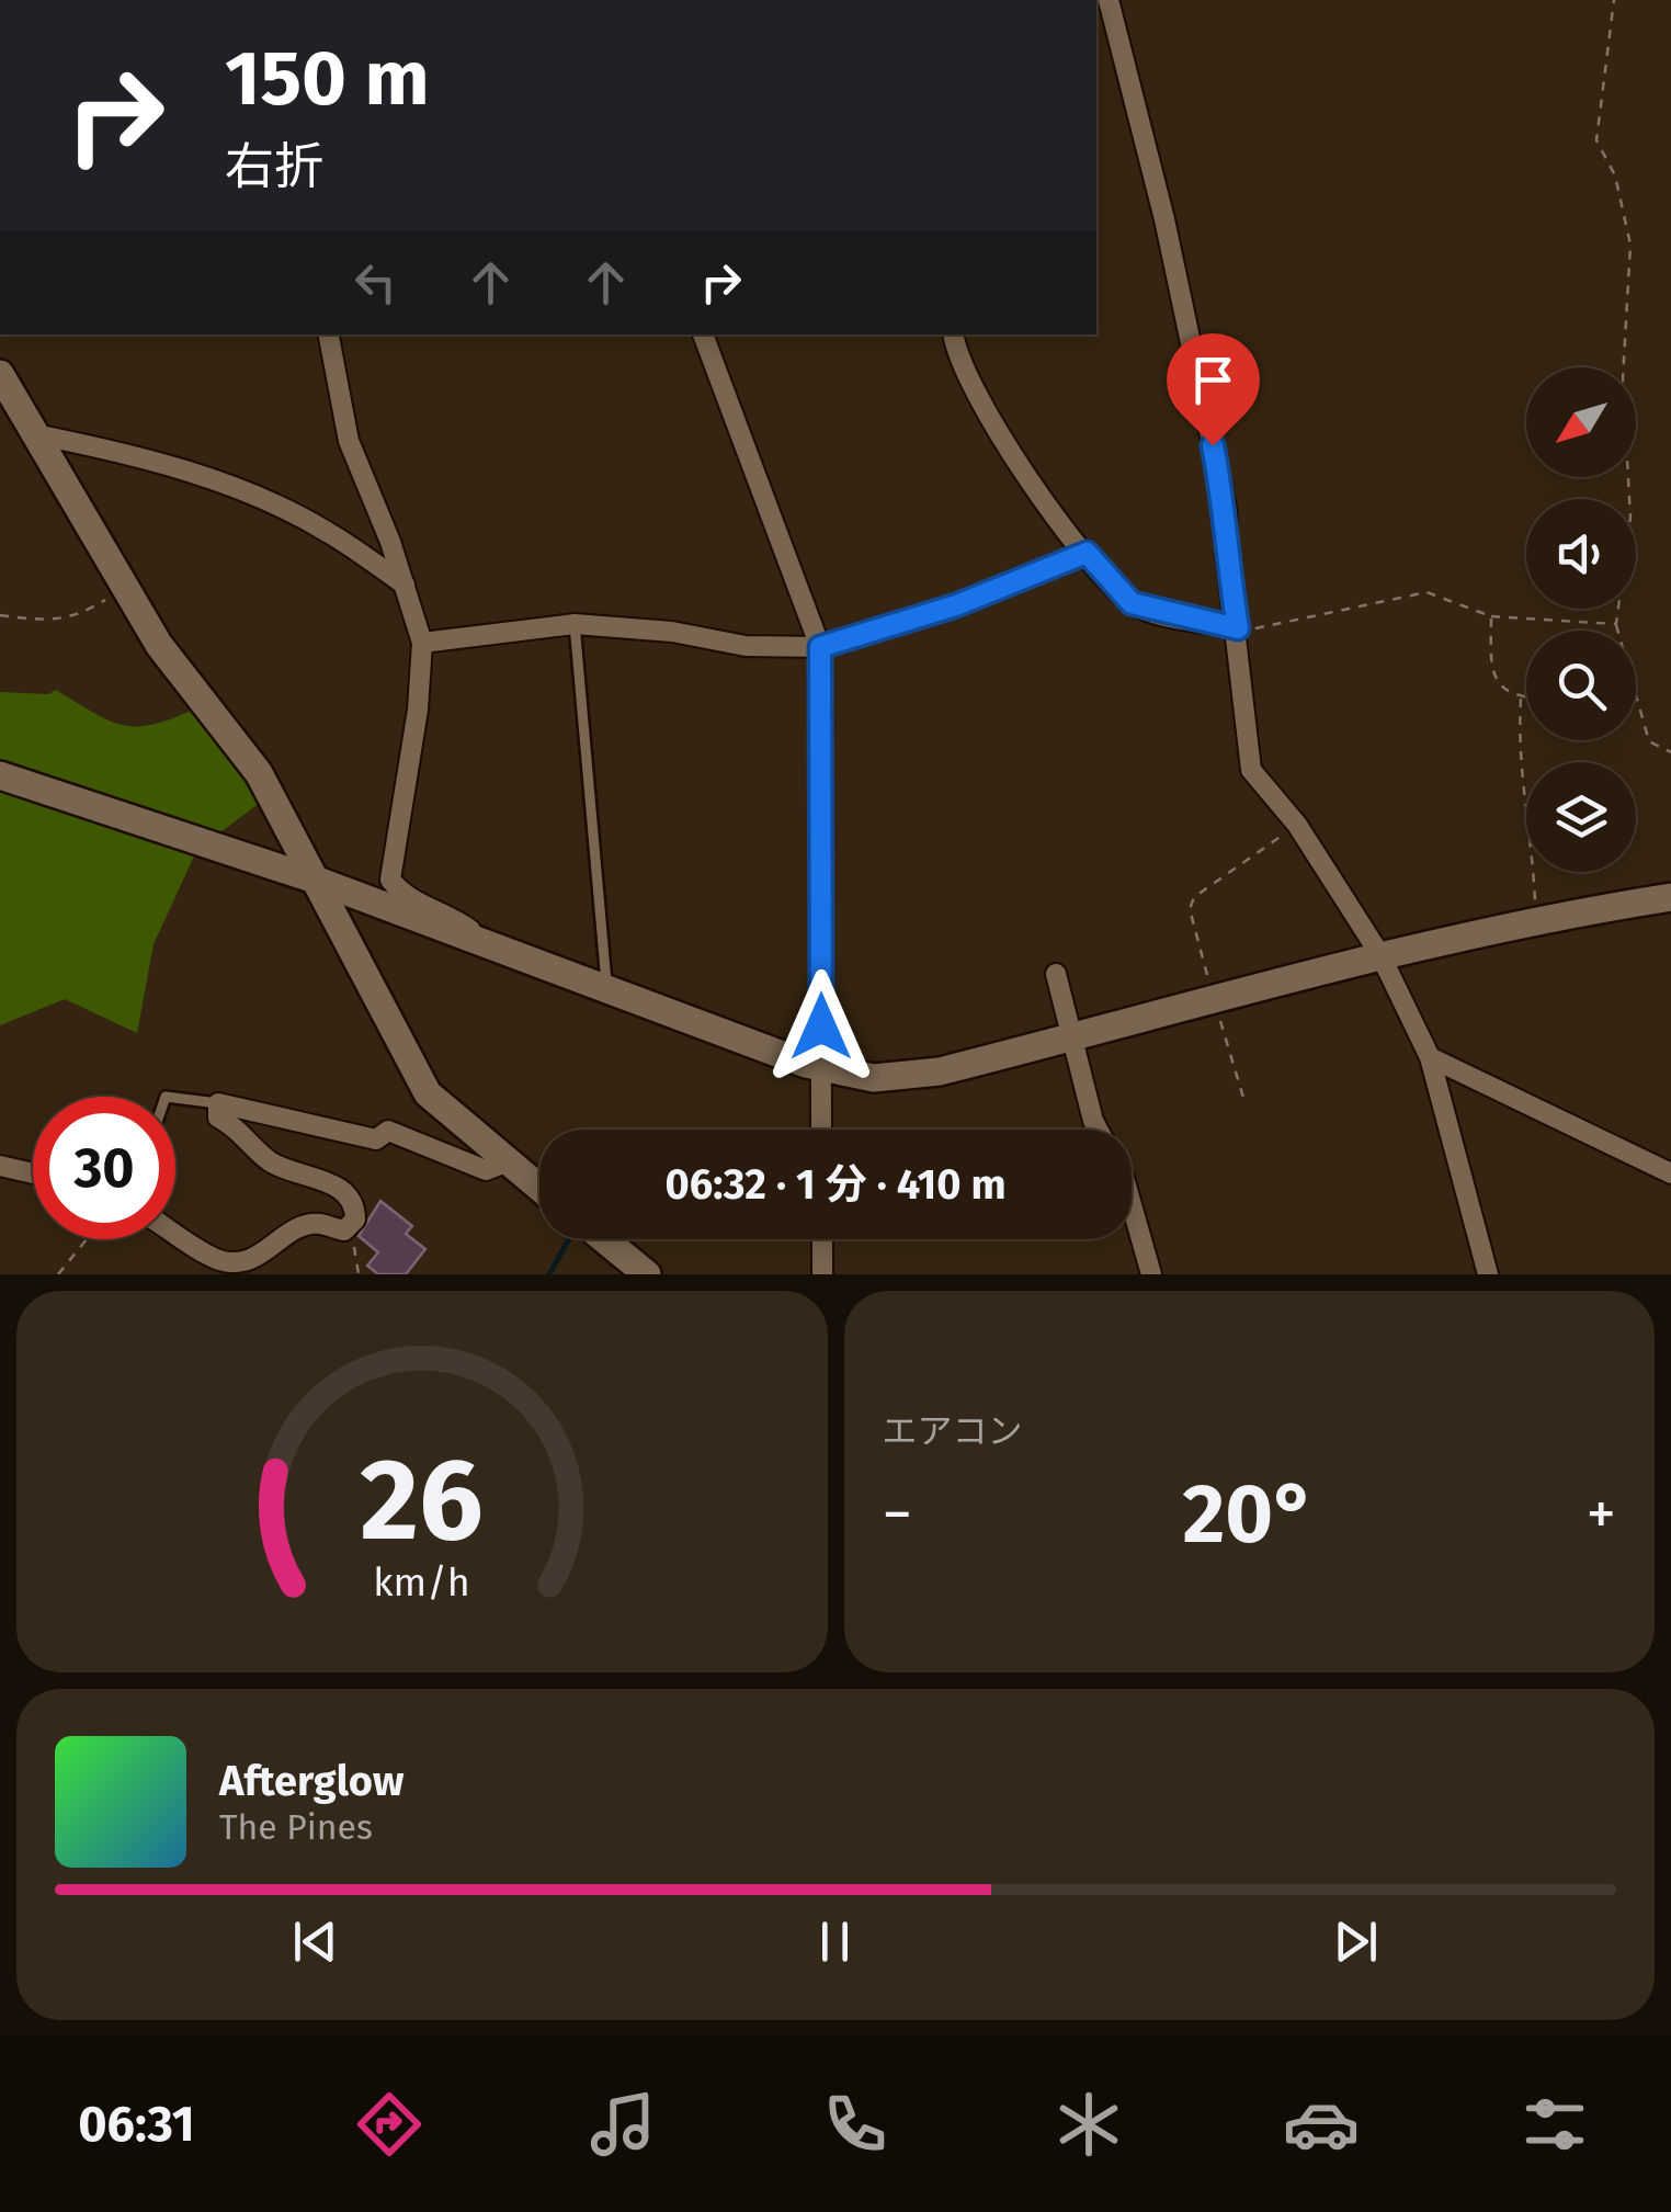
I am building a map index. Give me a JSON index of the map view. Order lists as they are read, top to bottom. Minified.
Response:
{"north":"bottom left","page":{"turn":["150 m","右折"],"limit":"30","trip":"06:32 · 1 分 · 410 m","tile":"エアコン","heat":["−","20°","+"],"song":["Afterglow","The Pines"],"tabs":"06:31","gauge":["26","km/h"]}}
